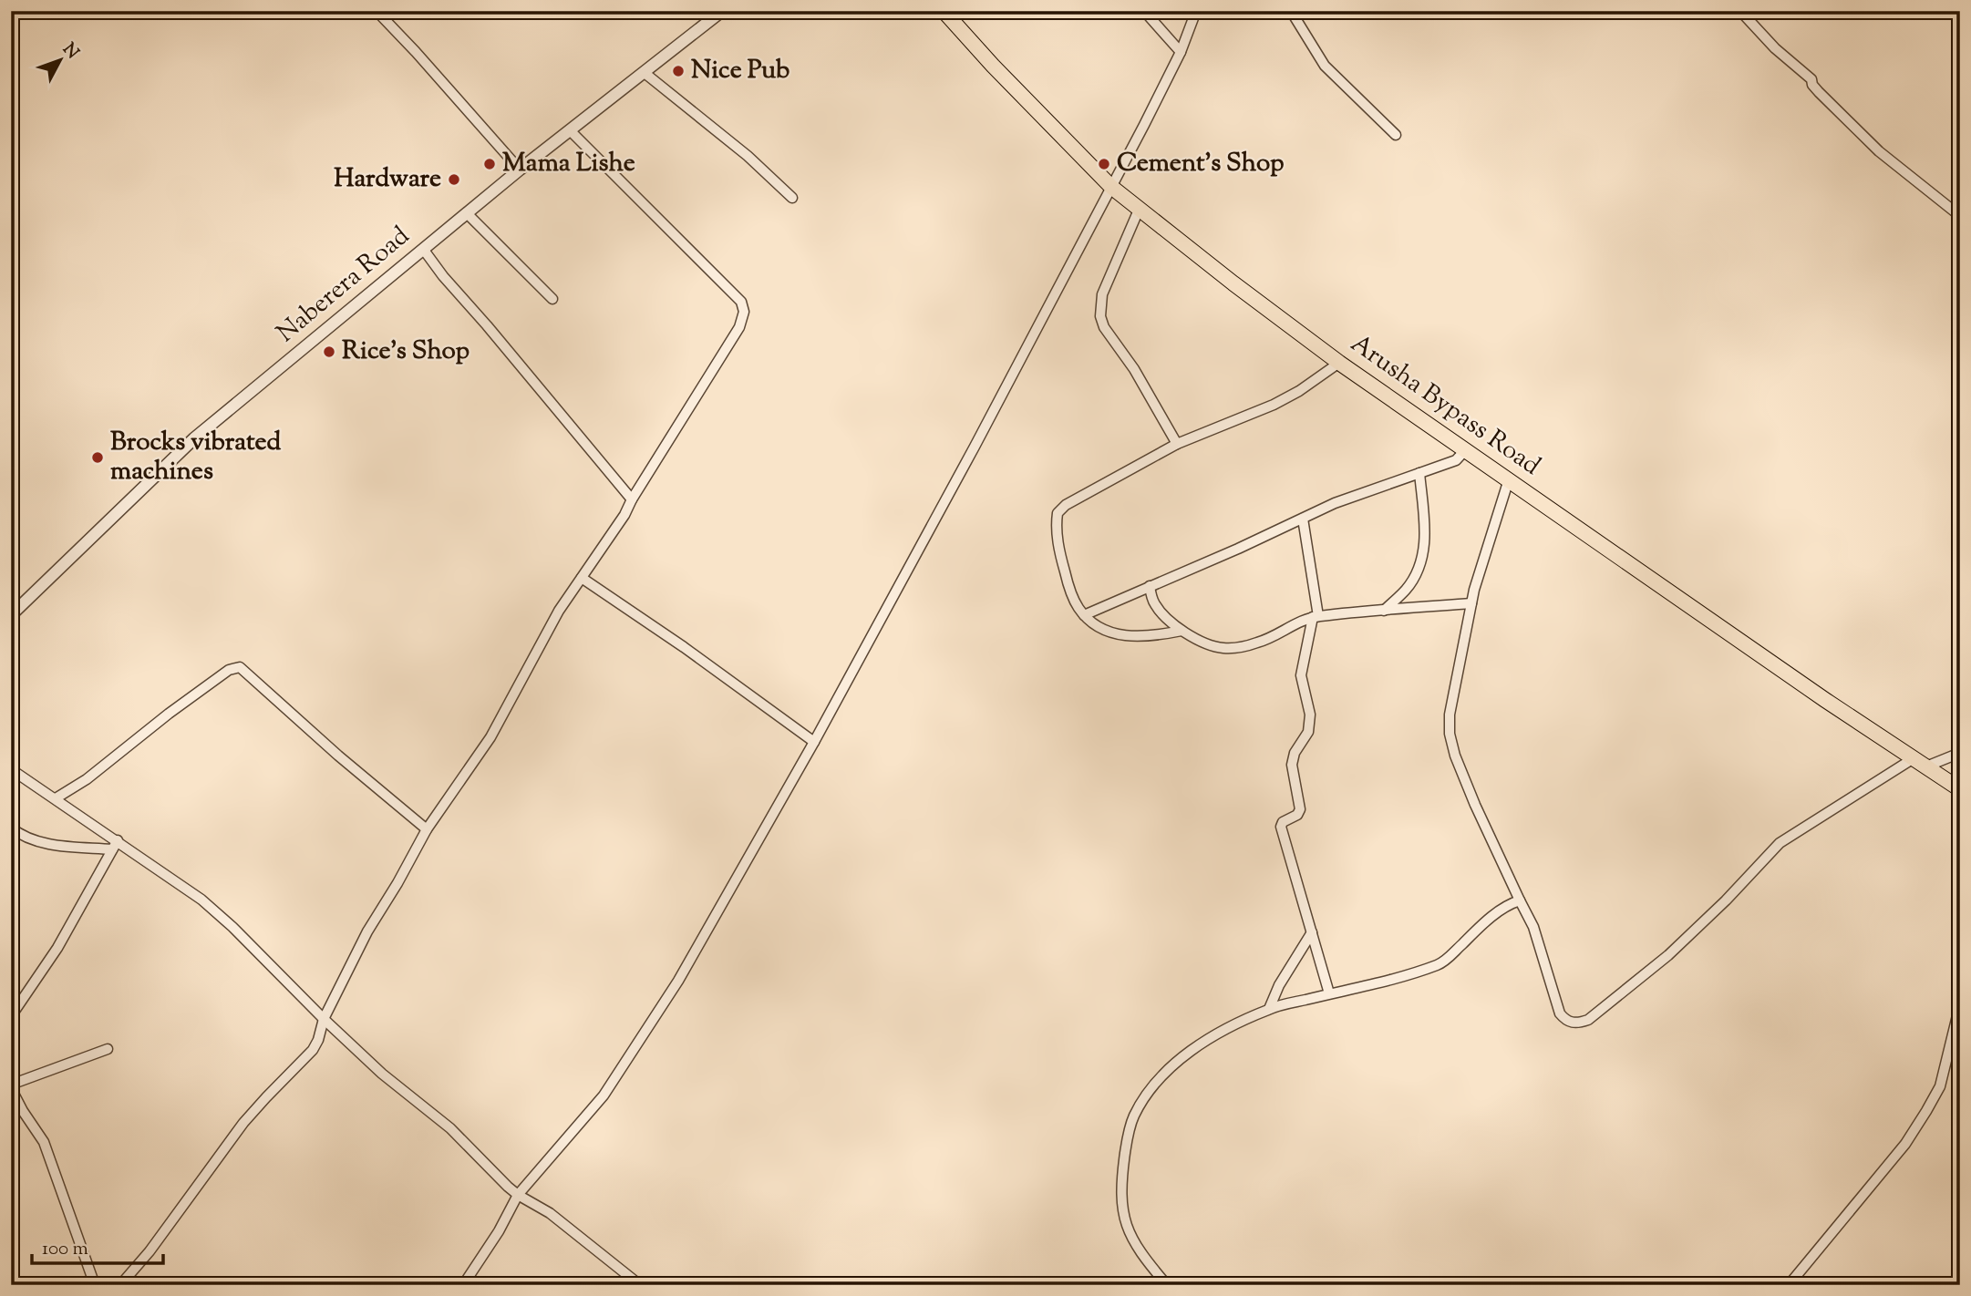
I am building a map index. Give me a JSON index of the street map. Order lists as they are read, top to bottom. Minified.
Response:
{"streets":{"main road":["Arusha Bypass Road"],"street":["Naberera Road"]},"places":["Nice Pub","Mama Lishe","Cement's Shop","Hardware","Rice's Shop","Brocks vibrated machines"],"scale_bar":"100 m","north":"top right"}
